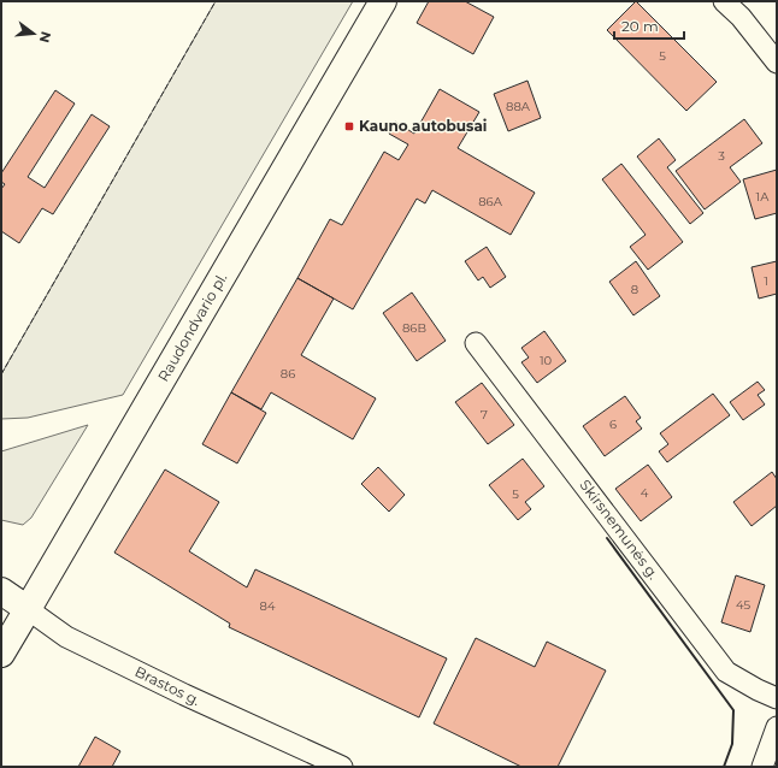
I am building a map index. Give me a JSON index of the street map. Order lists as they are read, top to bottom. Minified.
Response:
{"streets":{"main road":["Raudondvario pl.","Brastos g."],"street":["Skirsnemunės g."]},"crossings":[["Raudondvario pl.","Brastos g."]],"places":{"transit":["Kauno autobusai"]},"house_numbers":["5","88A","3","1A","86A","1","8","86B","10","86","7","6","4","5","45","84"],"scale_bar":"20 m","north":"right"}
